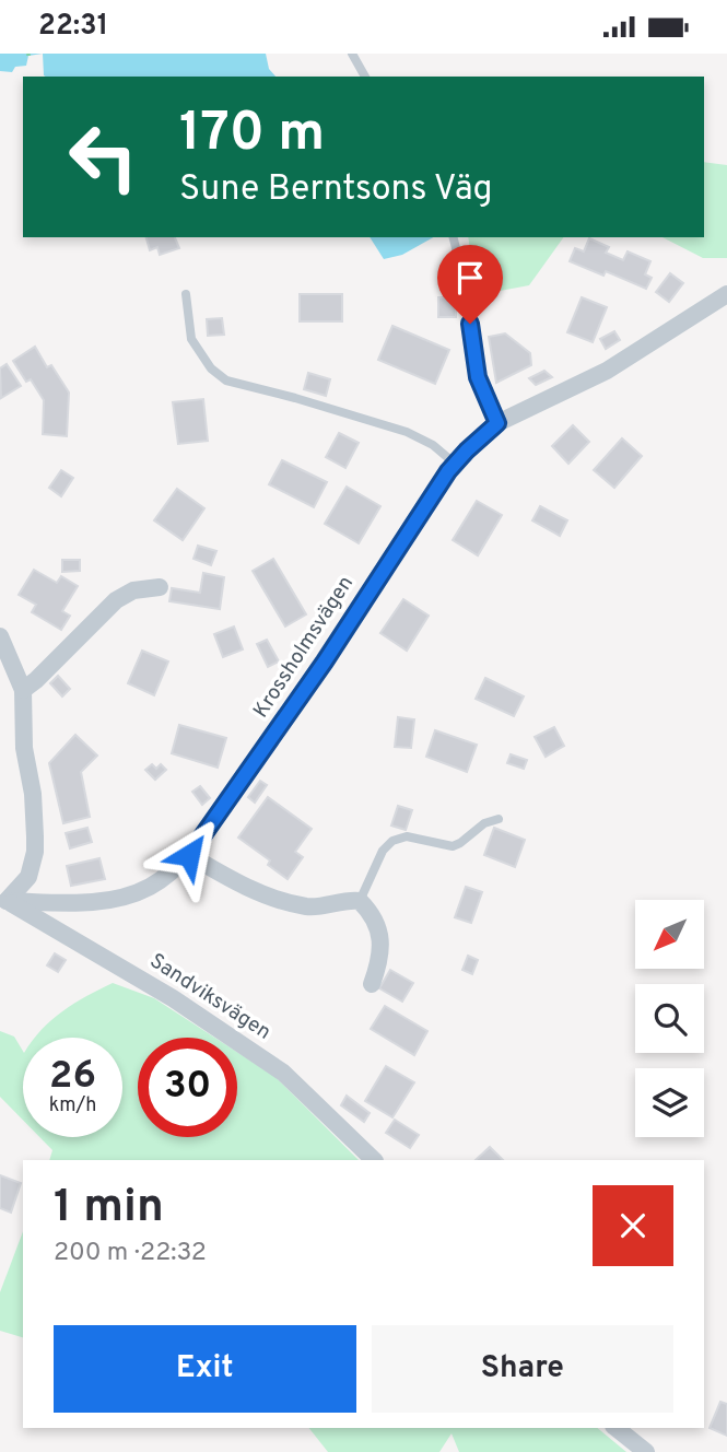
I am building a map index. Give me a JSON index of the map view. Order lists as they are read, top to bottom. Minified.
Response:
{"streets":{"street":["Krossholmsvägen","Sandviksvägen"]},"crossings":[["Krossholmsvägen","Sandviksvägen"]],"north":"bottom left","page":{"status":"22:31","turn":["170 m","Sune Berntsons Väg"],"speed":"26 km/h","limit":"30","heading":["1 min","200 m · 22:32"],"buttons":["Exit","Share"]}}
